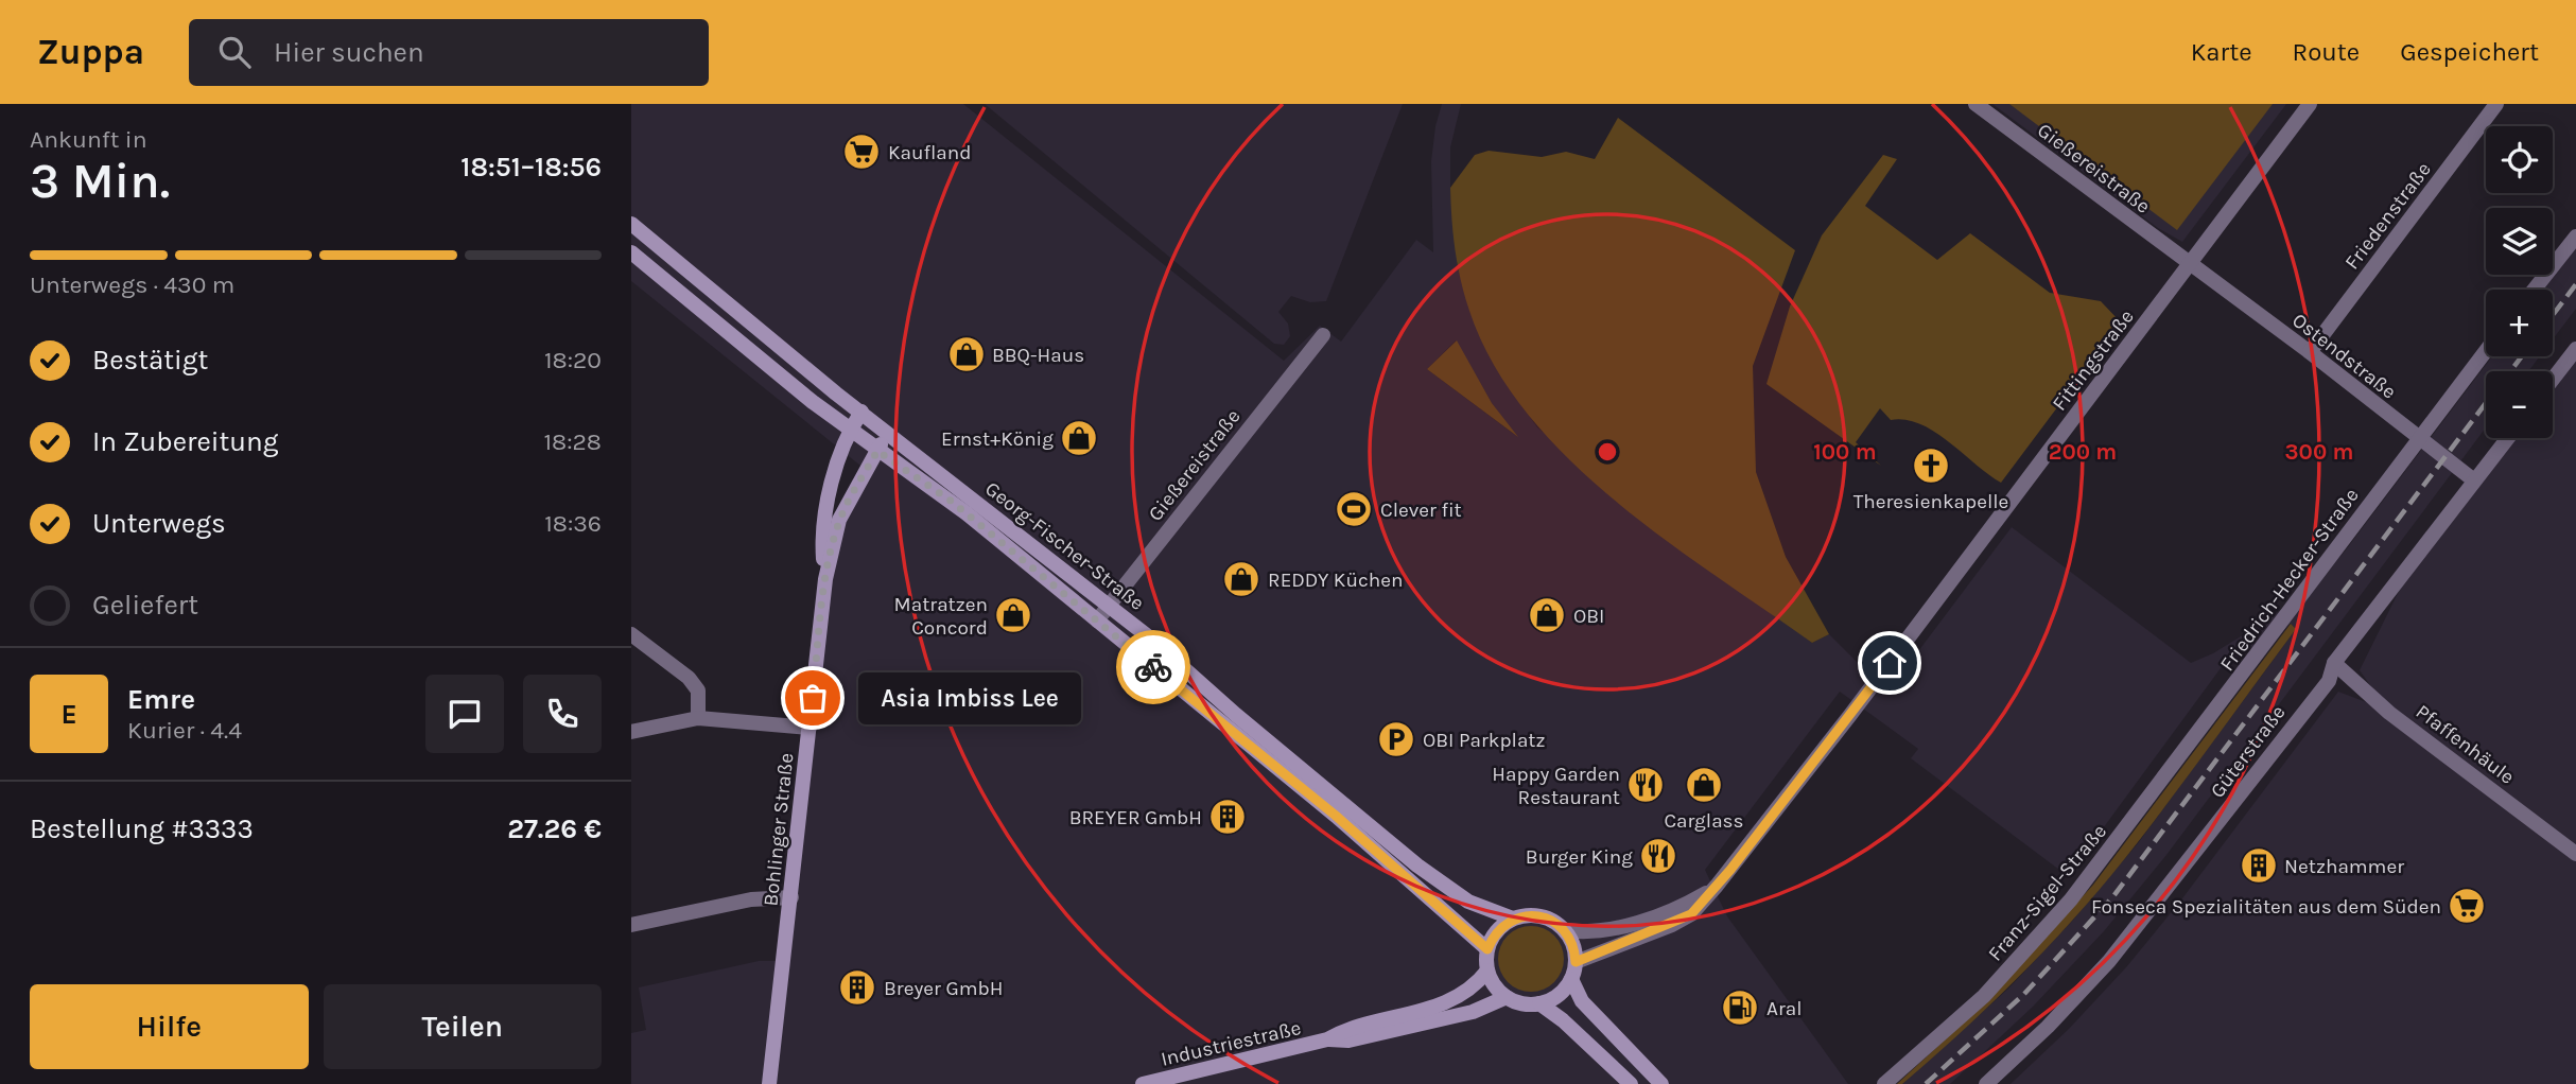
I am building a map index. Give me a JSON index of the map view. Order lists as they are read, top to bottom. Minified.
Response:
{"streets":{"main road":["Georg-Fischer-Straße","Bohlinger Straße","Industriestraße"],"street":["Gießereistraße","Friedenstraße","Ostendstraße","Fittingstraße","Friedrich-Hecker-Straße","Pfaffenhäule","Güterstraße","Franz-Sigel-Straße"]},"crossings":[["Gießereistraße","Ostendstraße"],["Gießereistraße","Fittingstraße"],["Gießereistraße","Georg-Fischer-Straße"],["Friedenstraße","Ostendstraße"],["Ostendstraße","Fittingstraße"],["Ostendstraße","Friedrich-Hecker-Straße"],["Ostendstraße","Güterstraße"],["Fittingstraße","Georg-Fischer-Straße"],["Fittingstraße","Industriestraße"],["Georg-Fischer-Straße","Bohlinger Straße"],["Georg-Fischer-Straße","Industriestraße"],["Friedrich-Hecker-Straße","Franz-Sigel-Straße"],["Pfaffenhäule","Güterstraße"]],"places":{"supermarket":["Kaufland","Fonseca Spezialitäten aus dem Süden"],"shop":["BBQ-Haus","Ernst+König","REDDY Küchen","Matratzen Concord","OBI","Carglass"],"church":["Theresienkapelle"],"sports":["Clever fit"],"other":["Asia Imbiss Lee"],"parking":["OBI Parkplatz"],"restaurant":["Happy Garden Restaurant","Burger King"],"building":["BREYER GmbH","Netzhammer","Breyer GmbH"],"fuel station":["Aral"]},"page":{"header":"Zuppa","search":"Hier suchen","nav":["Karte","Route","Gespeichert"],"heading":["3 Min.","Ankunft in","18:51–18:56"],"panel":["Emre","Kurier · 4.4","Bestellung #3333","27.26 €"],"map_buttons":["+","−"],"bar":"Unterwegs · 430 m","list":[["Bestätigt","18:20"],["In Zubereitung","18:28"],["Unterwegs","18:36"],"Geliefert"],"bubble":"Asia Imbiss Lee","round":"E","buttons":["Hilfe","Teilen"]},"rings":["100 m","200 m","300 m"]}
